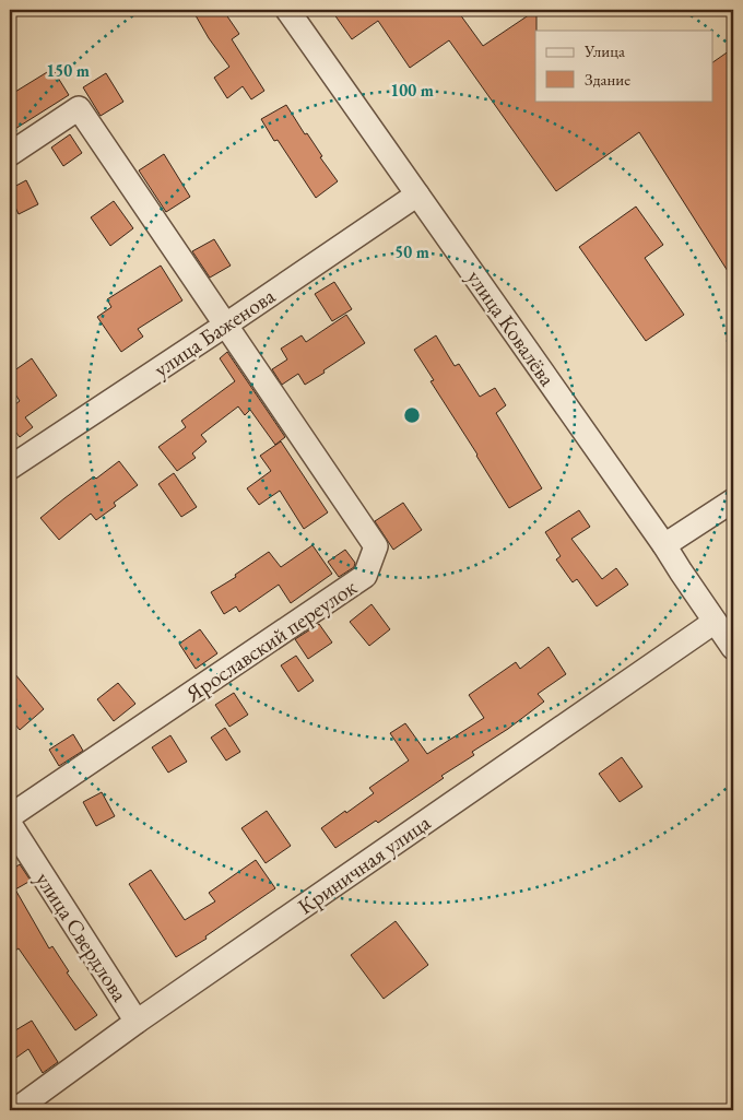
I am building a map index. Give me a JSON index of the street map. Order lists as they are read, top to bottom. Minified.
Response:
{"streets":{"street":["улица Ковалёва","улица Баженова","Ярославский переулок","Криничная улица","улица Свердлова"]},"crossings":[["улица Ковалёва","улица Баженова"],["улица Ковалёва","Криничная улица"],["улица Баженова","Ярославский переулок"],["Криничная улица","улица Свердлова"]],"legend":["Улица","Здание"],"rings":["150 m","100 m","50 m"]}
